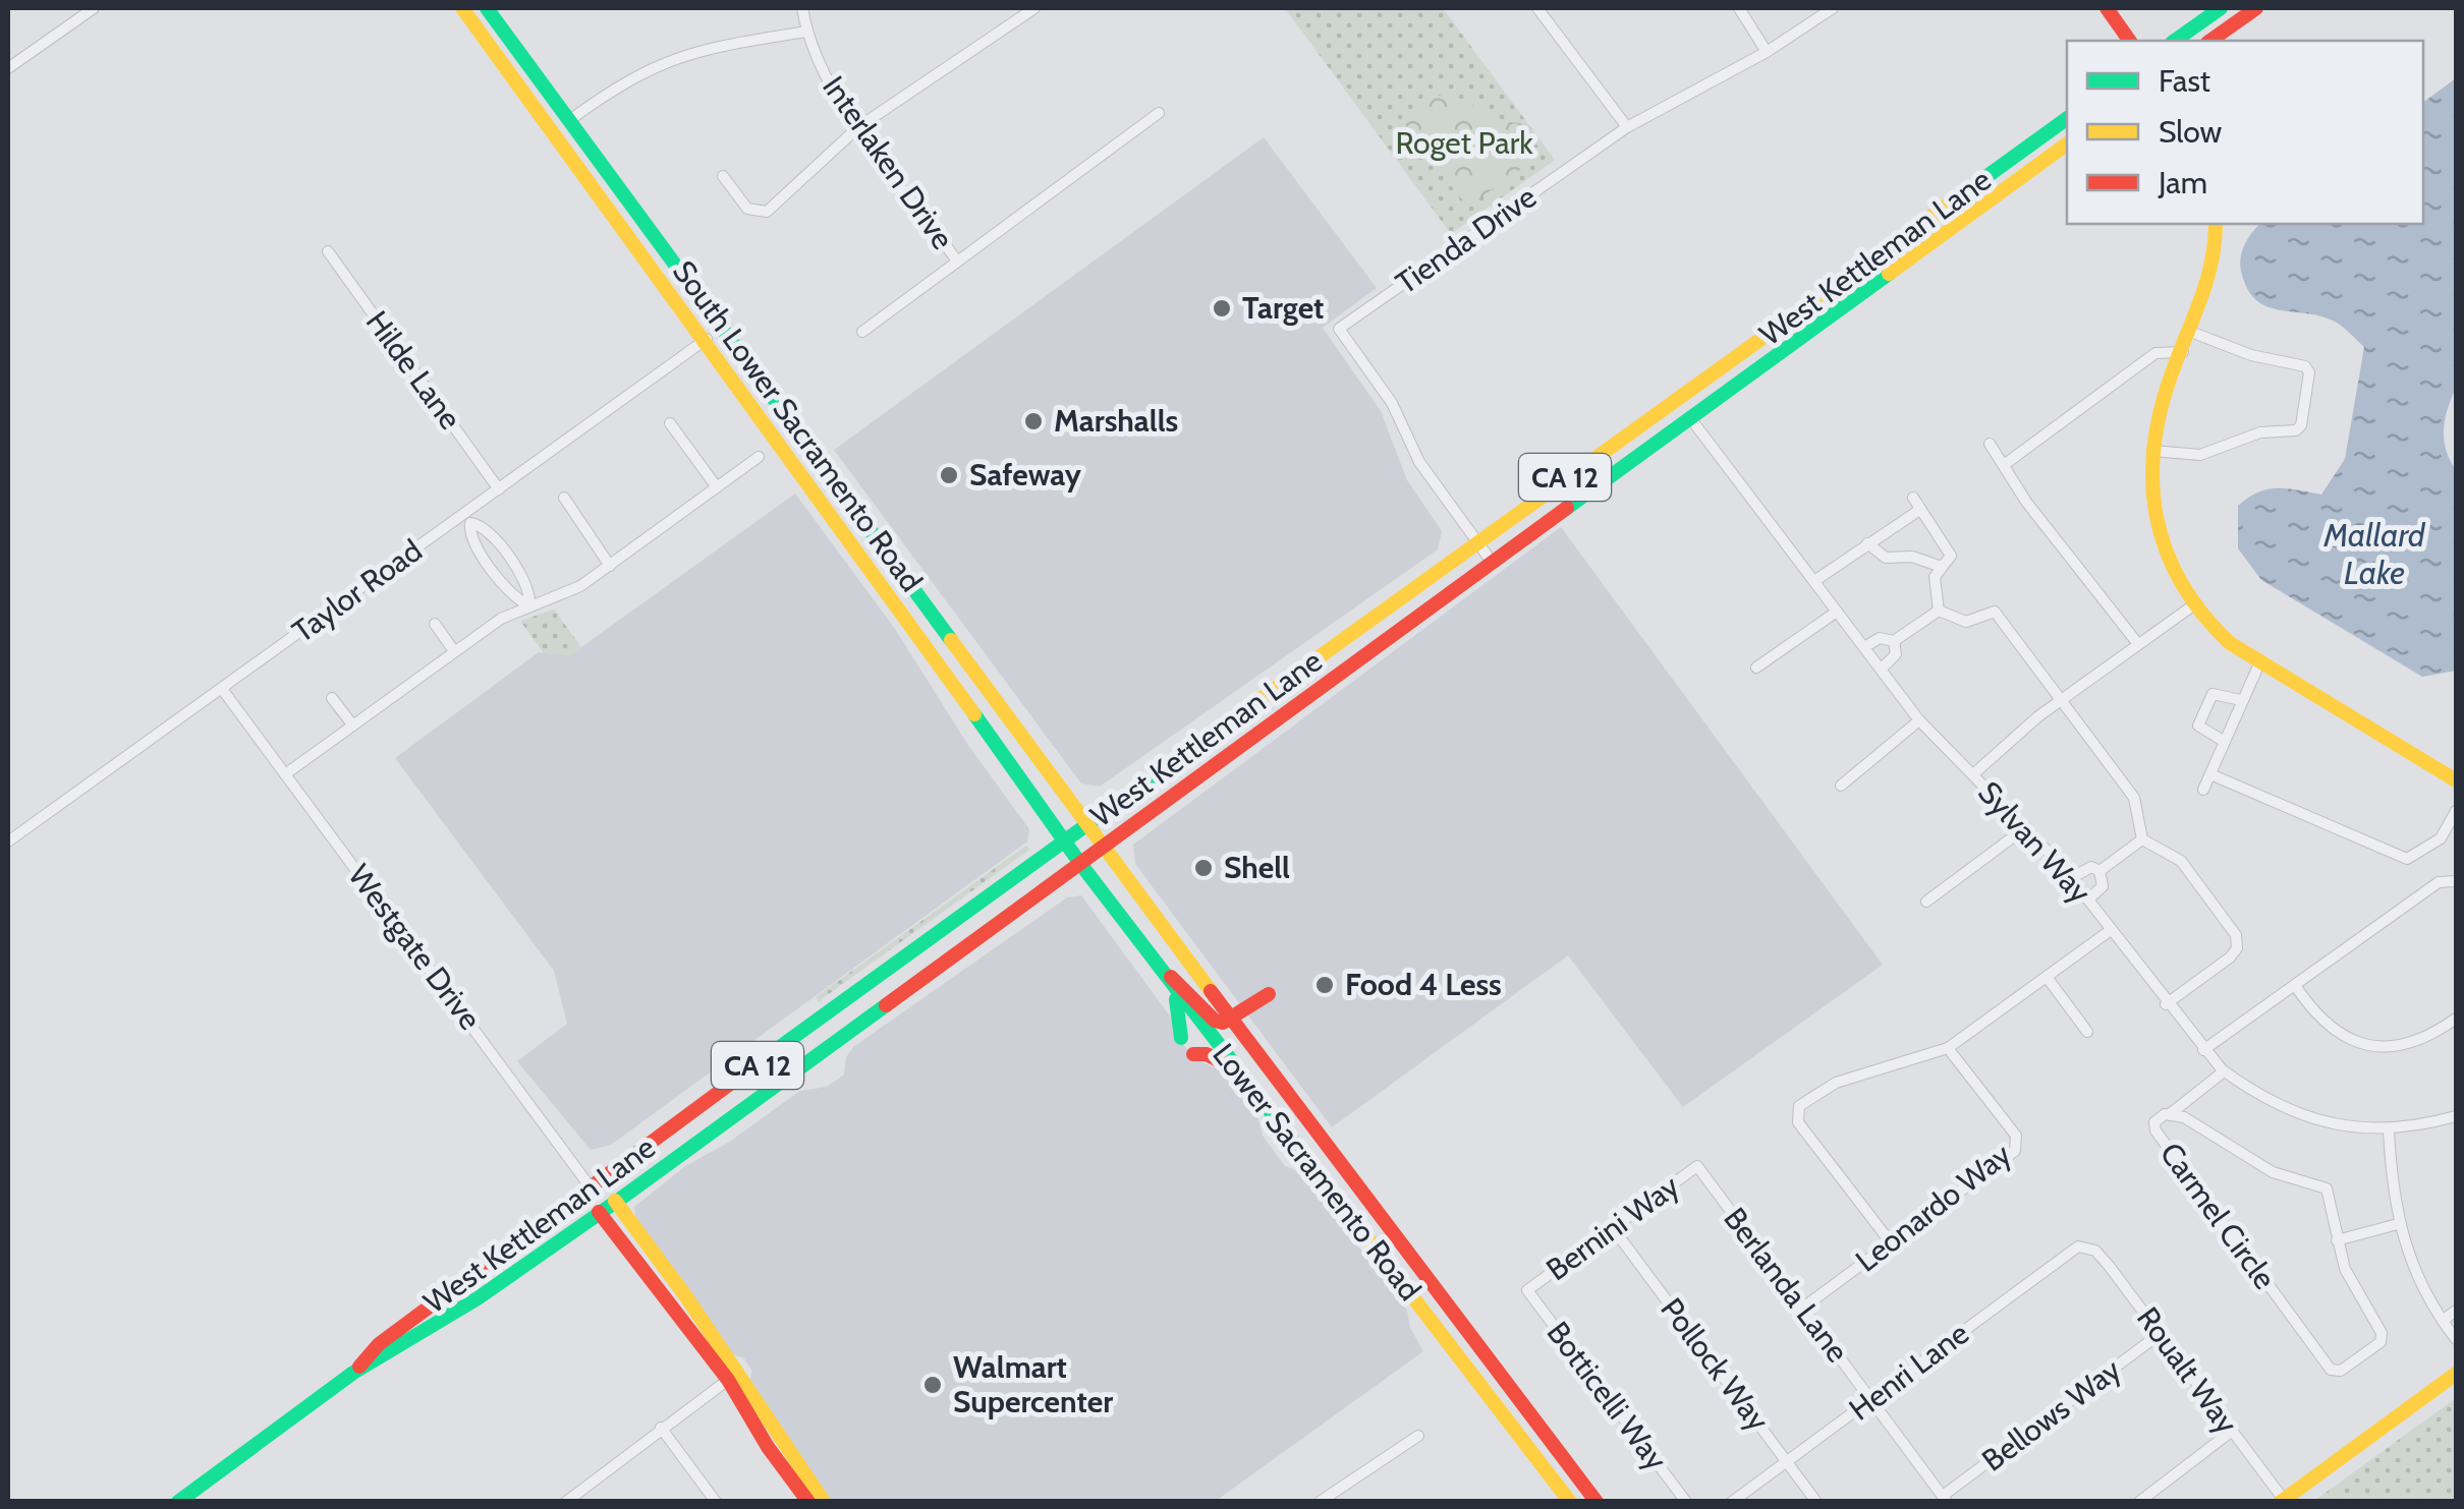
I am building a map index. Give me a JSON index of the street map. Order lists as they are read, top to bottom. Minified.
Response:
{"streets":{"main road":["West Kettleman Lane","South Lower Sacramento Road","CA 12","Westgate Drive","Lower Sacramento Road"],"street":["Interlaken Drive","Tienda Drive","Hilde Lane","Taylor Road","Sylvan Way","Leonardo Way","Carmel Circle","Bernini Way","Berlanda Lane","Pollock Way","Roualt Way","Henri Lane","Botticelli Way","Bellows Way"]},"crossings":[["Tienda Drive","West Kettleman Lane"],["West Kettleman Lane","South Lower Sacramento Road"],["West Kettleman Lane","Sylvan Way"],["West Kettleman Lane","Westgate Drive"],["West Kettleman Lane","Lower Sacramento Road"],["Hilde Lane","Taylor Road"],["South Lower Sacramento Road","Taylor Road"],["South Lower Sacramento Road","Lower Sacramento Road"],["Taylor Road","Westgate Drive"],["Leonardo Way","Berlanda Lane"],["Bernini Way","Berlanda Lane"],["Bernini Way","Pollock Way"],["Bernini Way","Botticelli Way"],["Berlanda Lane","Henri Lane"],["Berlanda Lane","Bellows Way"],["Pollock Way","Henri Lane"],["Roualt Way","Henri Lane"],["Roualt Way","Bellows Way"]],"water":["Mallard Lake"],"parks":["Roget Park"],"places":["Target","Marshalls","Safeway","Shell","Food 4 Less","Walmart Supercenter"],"legend":["Fast","Slow","Jam"]}
